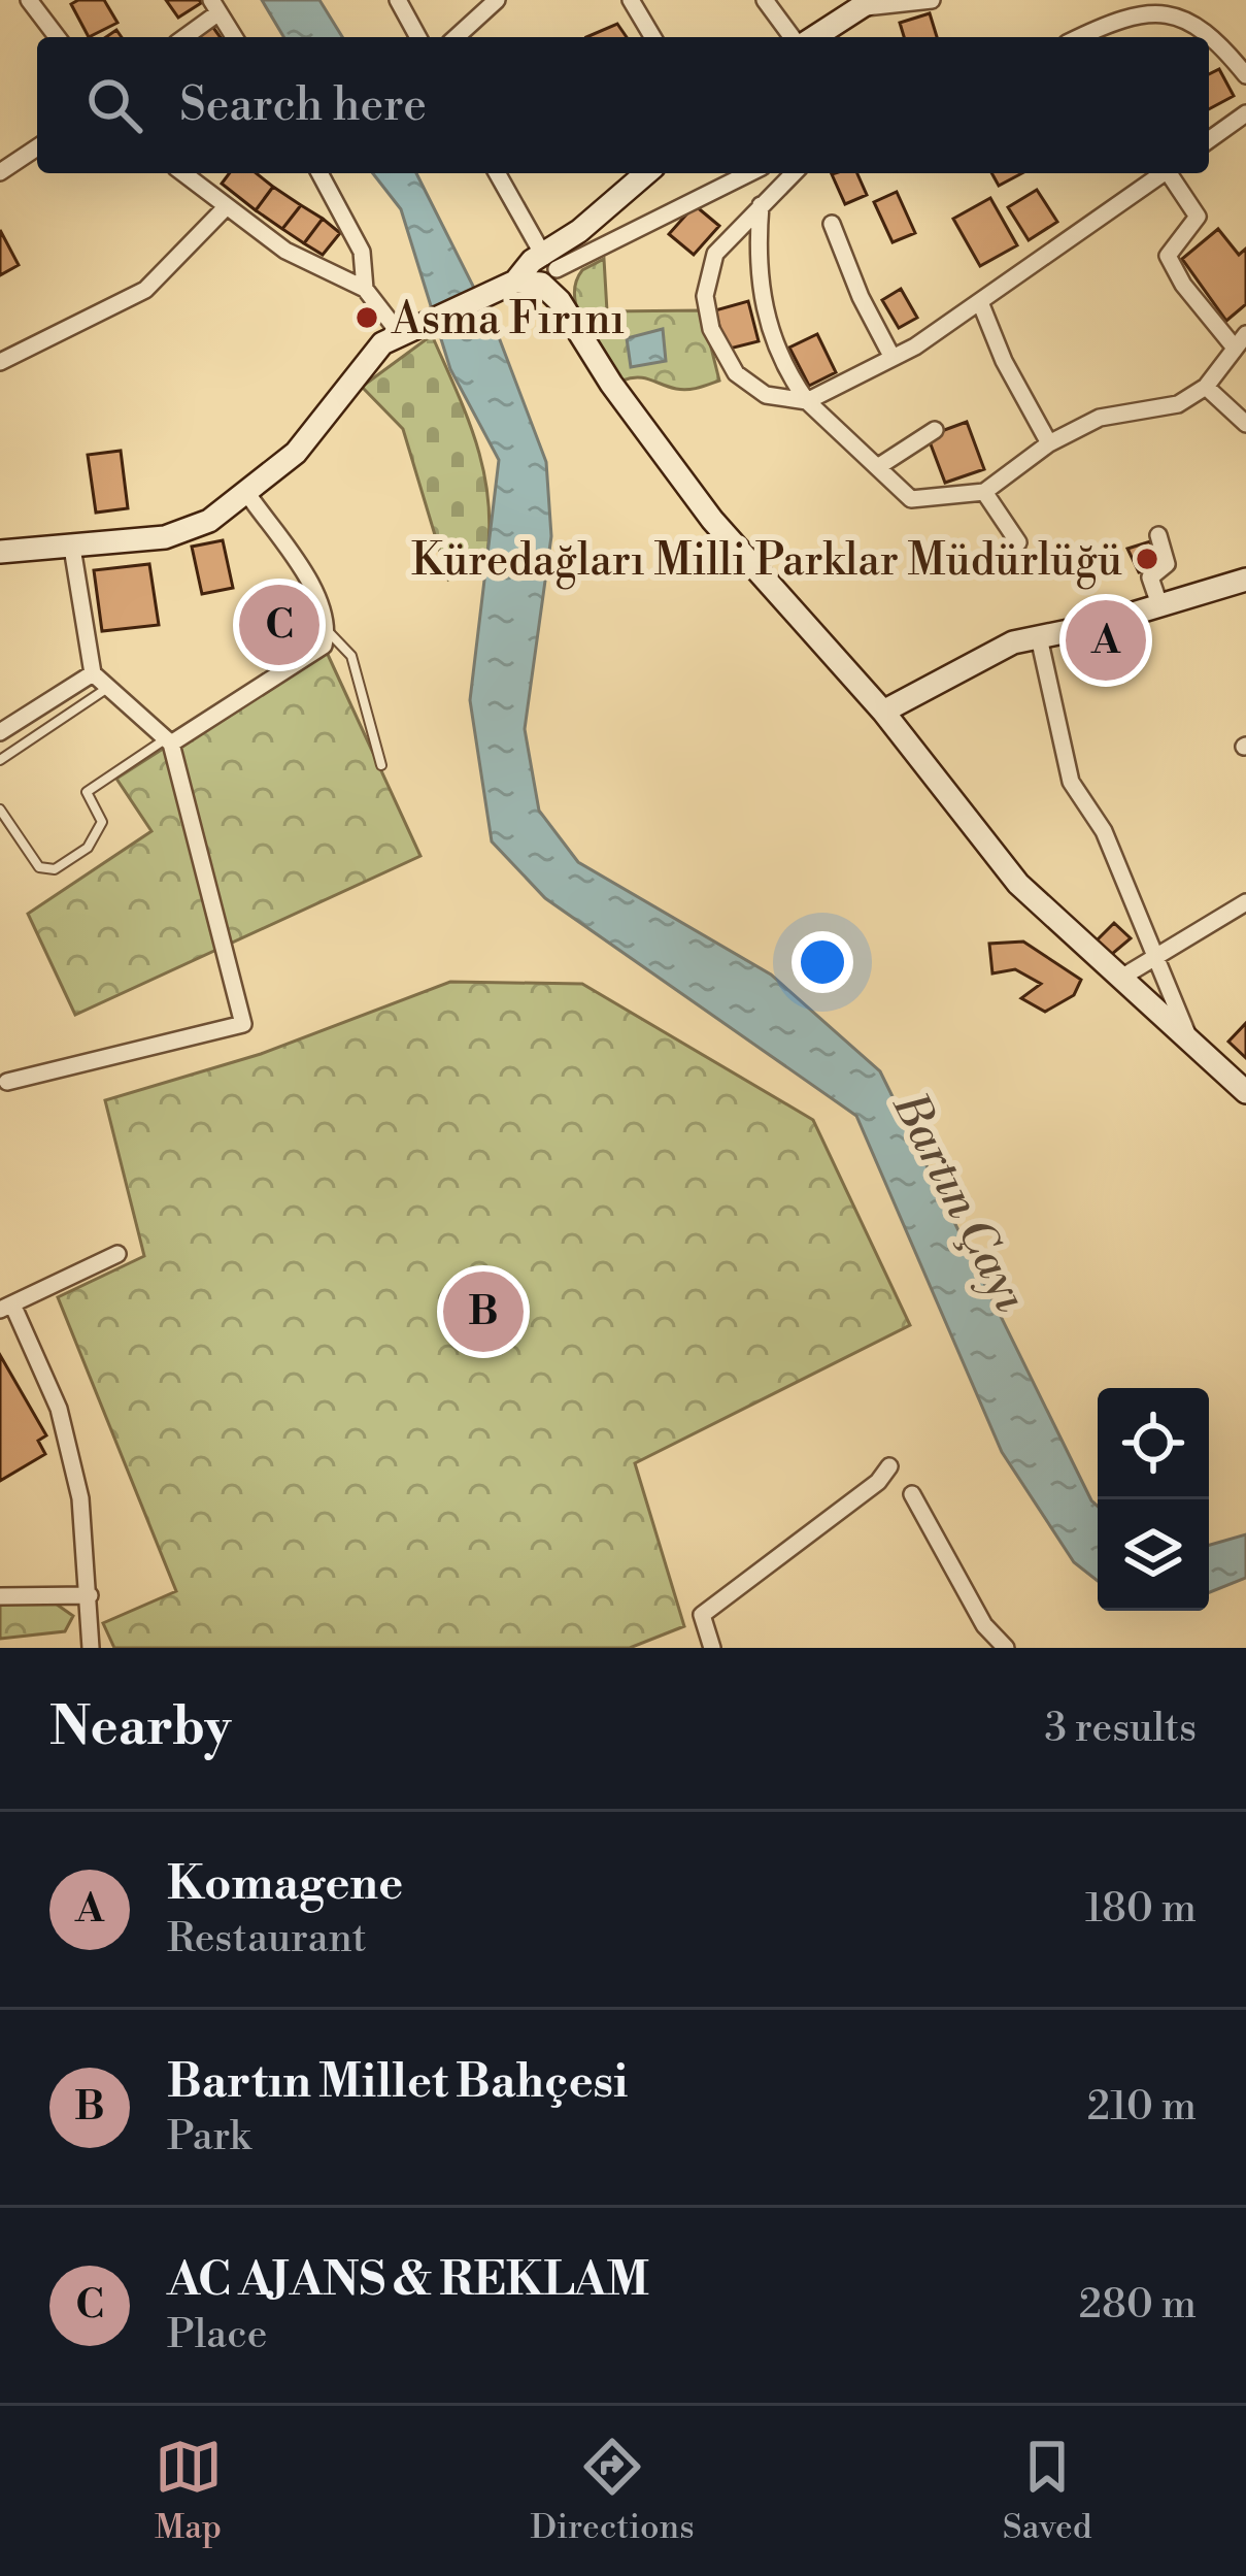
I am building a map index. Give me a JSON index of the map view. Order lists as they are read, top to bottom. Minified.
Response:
{"water":["Bartın Çayı"],"places":["Asma Fırını","Küredağları Milli Parklar Müdürlüğü"],"page":{"search":"Search here","pins":["C","A","B"],"heading":["Nearby","3 results"],"list":[{"mark":"A","name":"Komagene","note":"Restaurant","value":"180 m"},{"mark":"B","name":"Bartın Millet Bahçesi","note":"Park","value":"210 m"},{"mark":"C","name":"AC AJANS & REKLAM","note":"Place","value":"280 m"}],"nav":["Map","Directions","Saved"]}}
